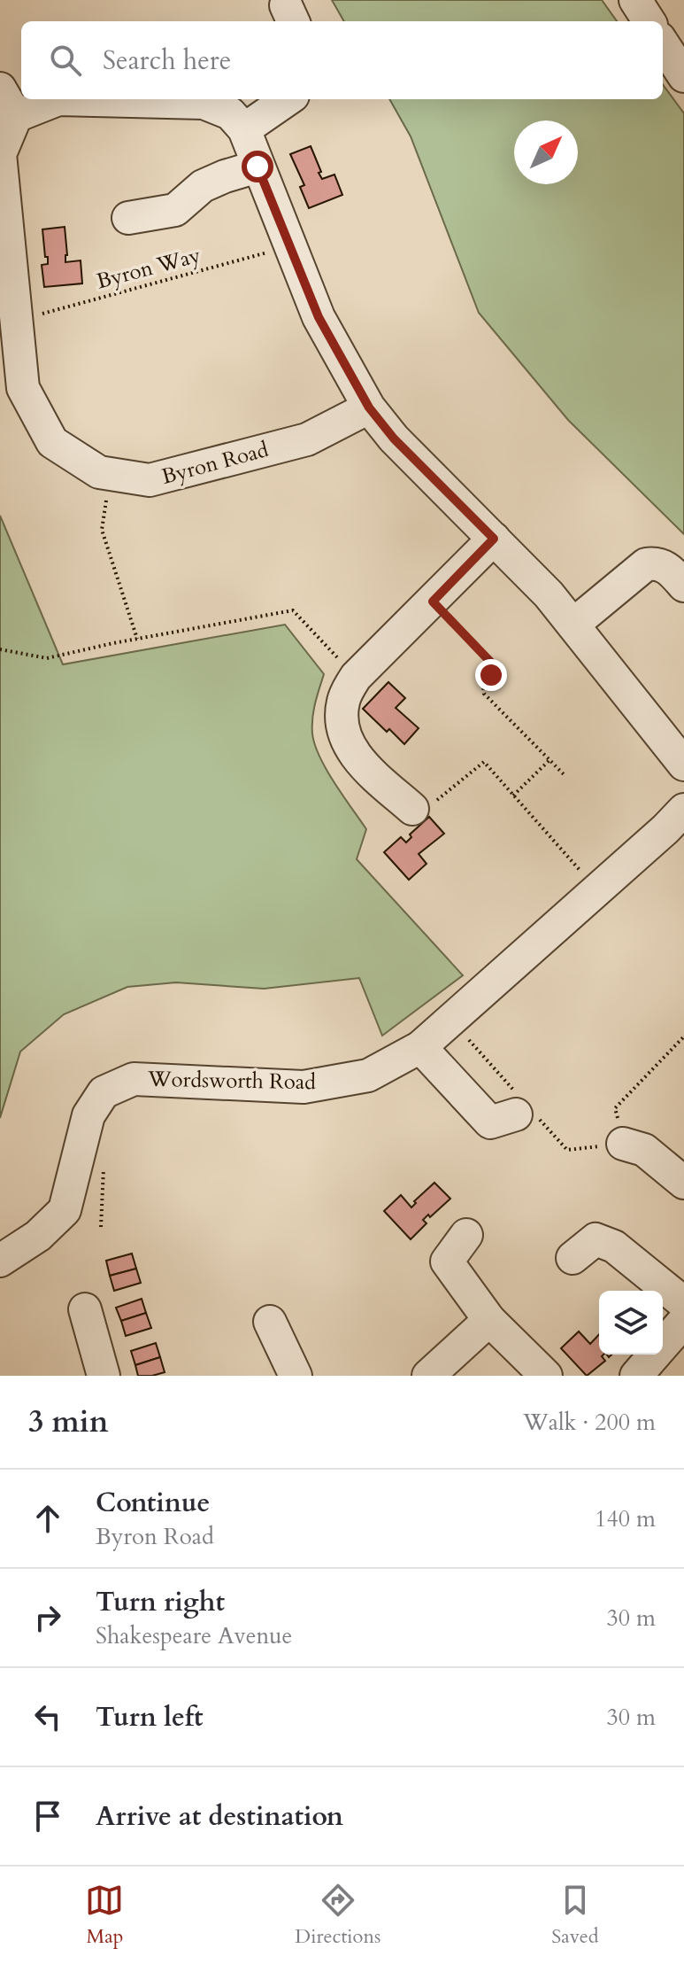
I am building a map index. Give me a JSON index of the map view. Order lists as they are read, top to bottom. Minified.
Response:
{"streets":{"street":["Byron Road","Wordsworth Road"],"path":["Byron Way"]},"crossings":[["Byron Way","Byron Road"]],"north":"top right","page":{"search":"Search here","heading":["3 min","Walk · 200 m"],"list":[["Continue","Byron Road","140 m"],["Turn right","Shakespeare Avenue","30 m"],["Turn left","30 m"],"Arrive at destination"],"nav":["Map","Directions","Saved"]}}
